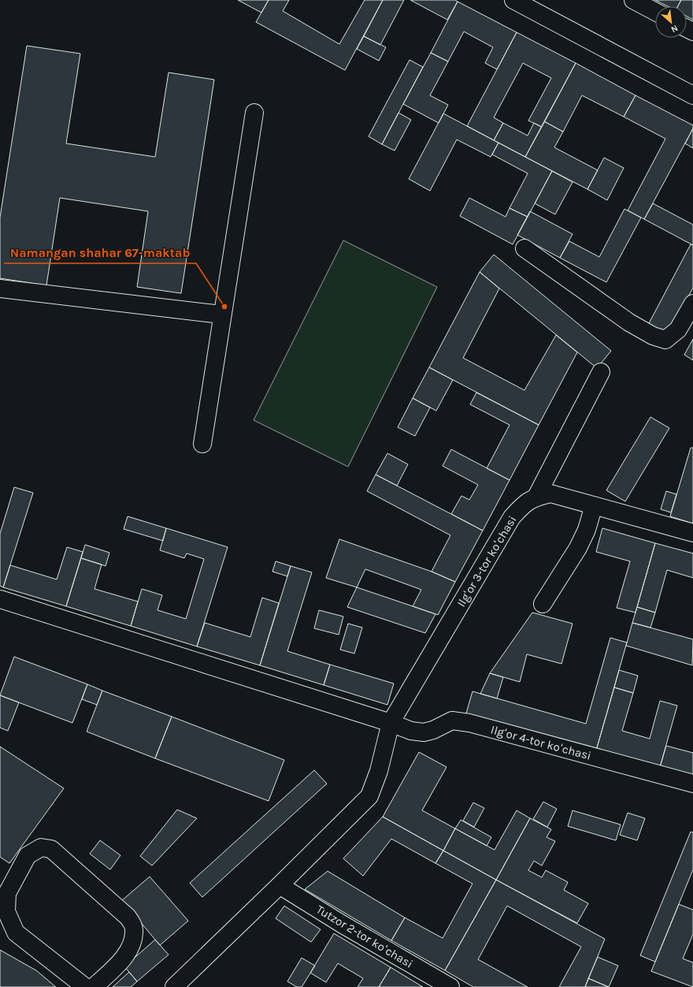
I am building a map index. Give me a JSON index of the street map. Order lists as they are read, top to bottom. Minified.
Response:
{"streets":{"street":["Ilgʻor 3-tor koʻchasi","Ilgʻor 4-tor koʻchasi","Tutzor 2-tor koʻchasi"]},"crossings":[["Ilgʻor 3-tor koʻchasi","Ilgʻor 4-tor koʻchasi"],["Ilgʻor 3-tor koʻchasi","Tutzor 2-tor koʻchasi"]],"places":["Namangan shahar 67-maktab"],"north":"bottom right"}
